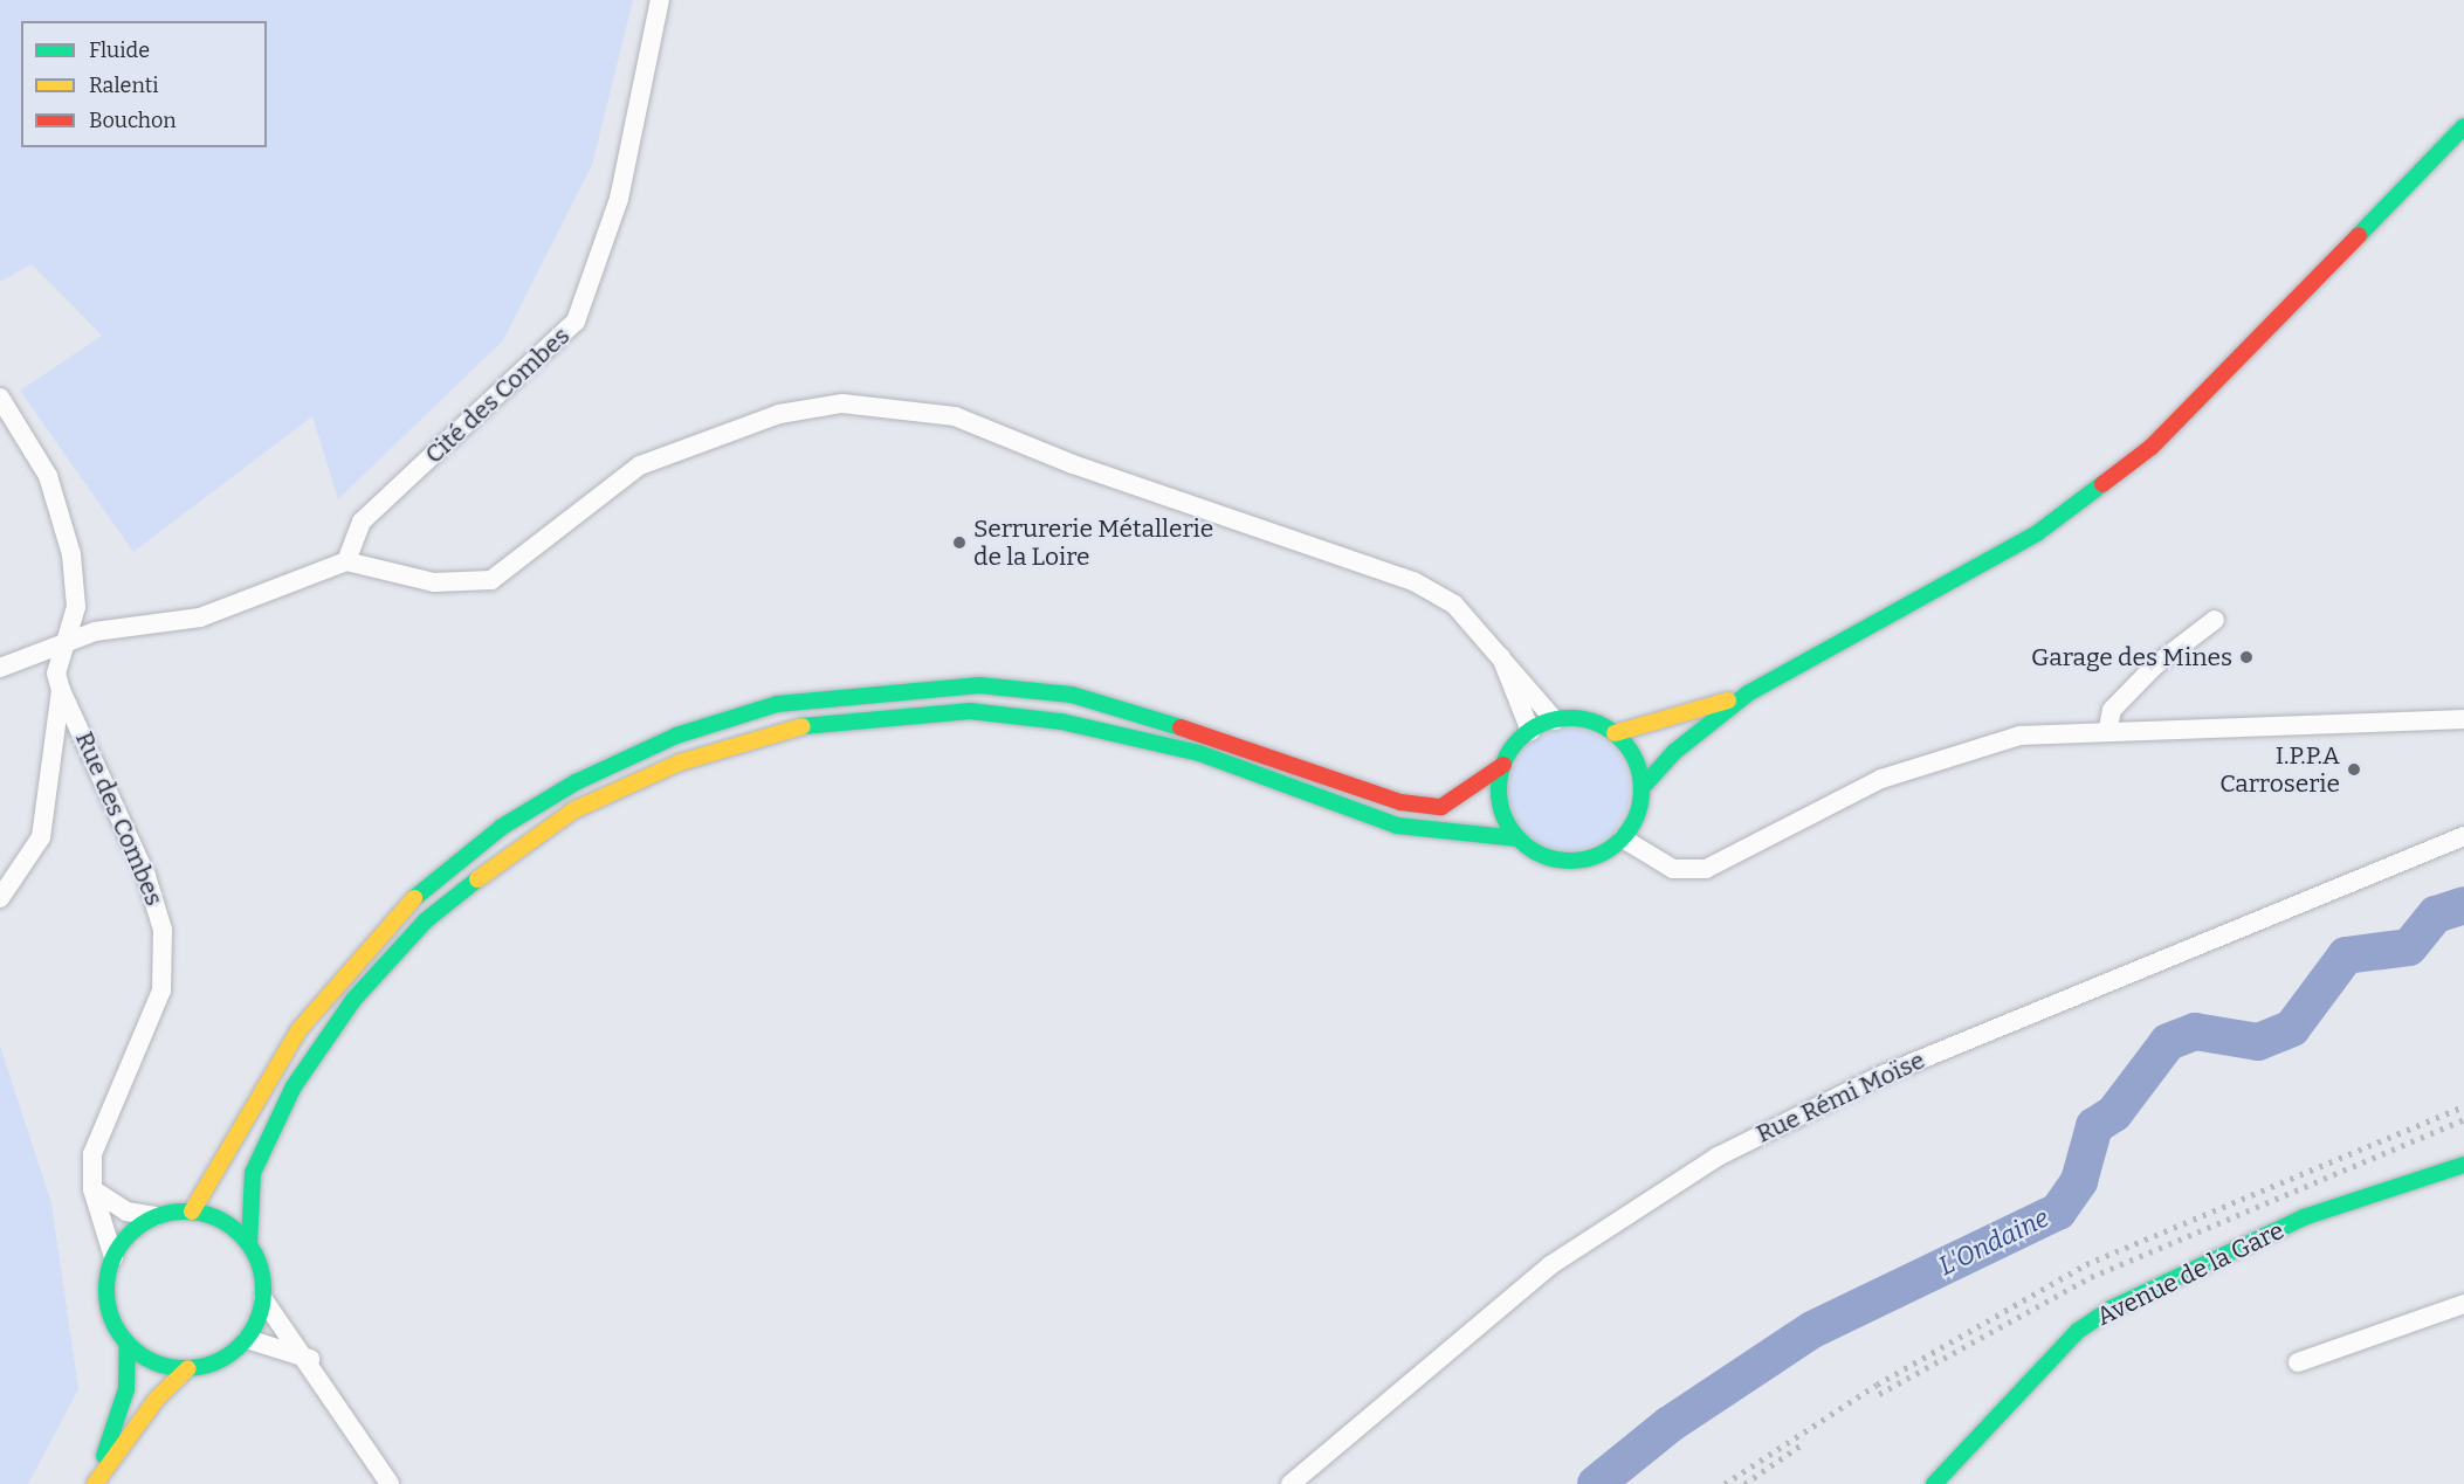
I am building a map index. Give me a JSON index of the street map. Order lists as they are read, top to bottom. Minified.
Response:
{"streets":{"main road":["Avenue de la Gare"],"street":["Cité des Combes","Rue des Combes","Rue Rémi Moïse"]},"water":["L'Ondaine"],"places":["Serrurerie Métallerie de la Loire","Garage des Mines","I.P.P.A Carroserie"],"legend":["Fluide","Ralenti","Bouchon"]}
